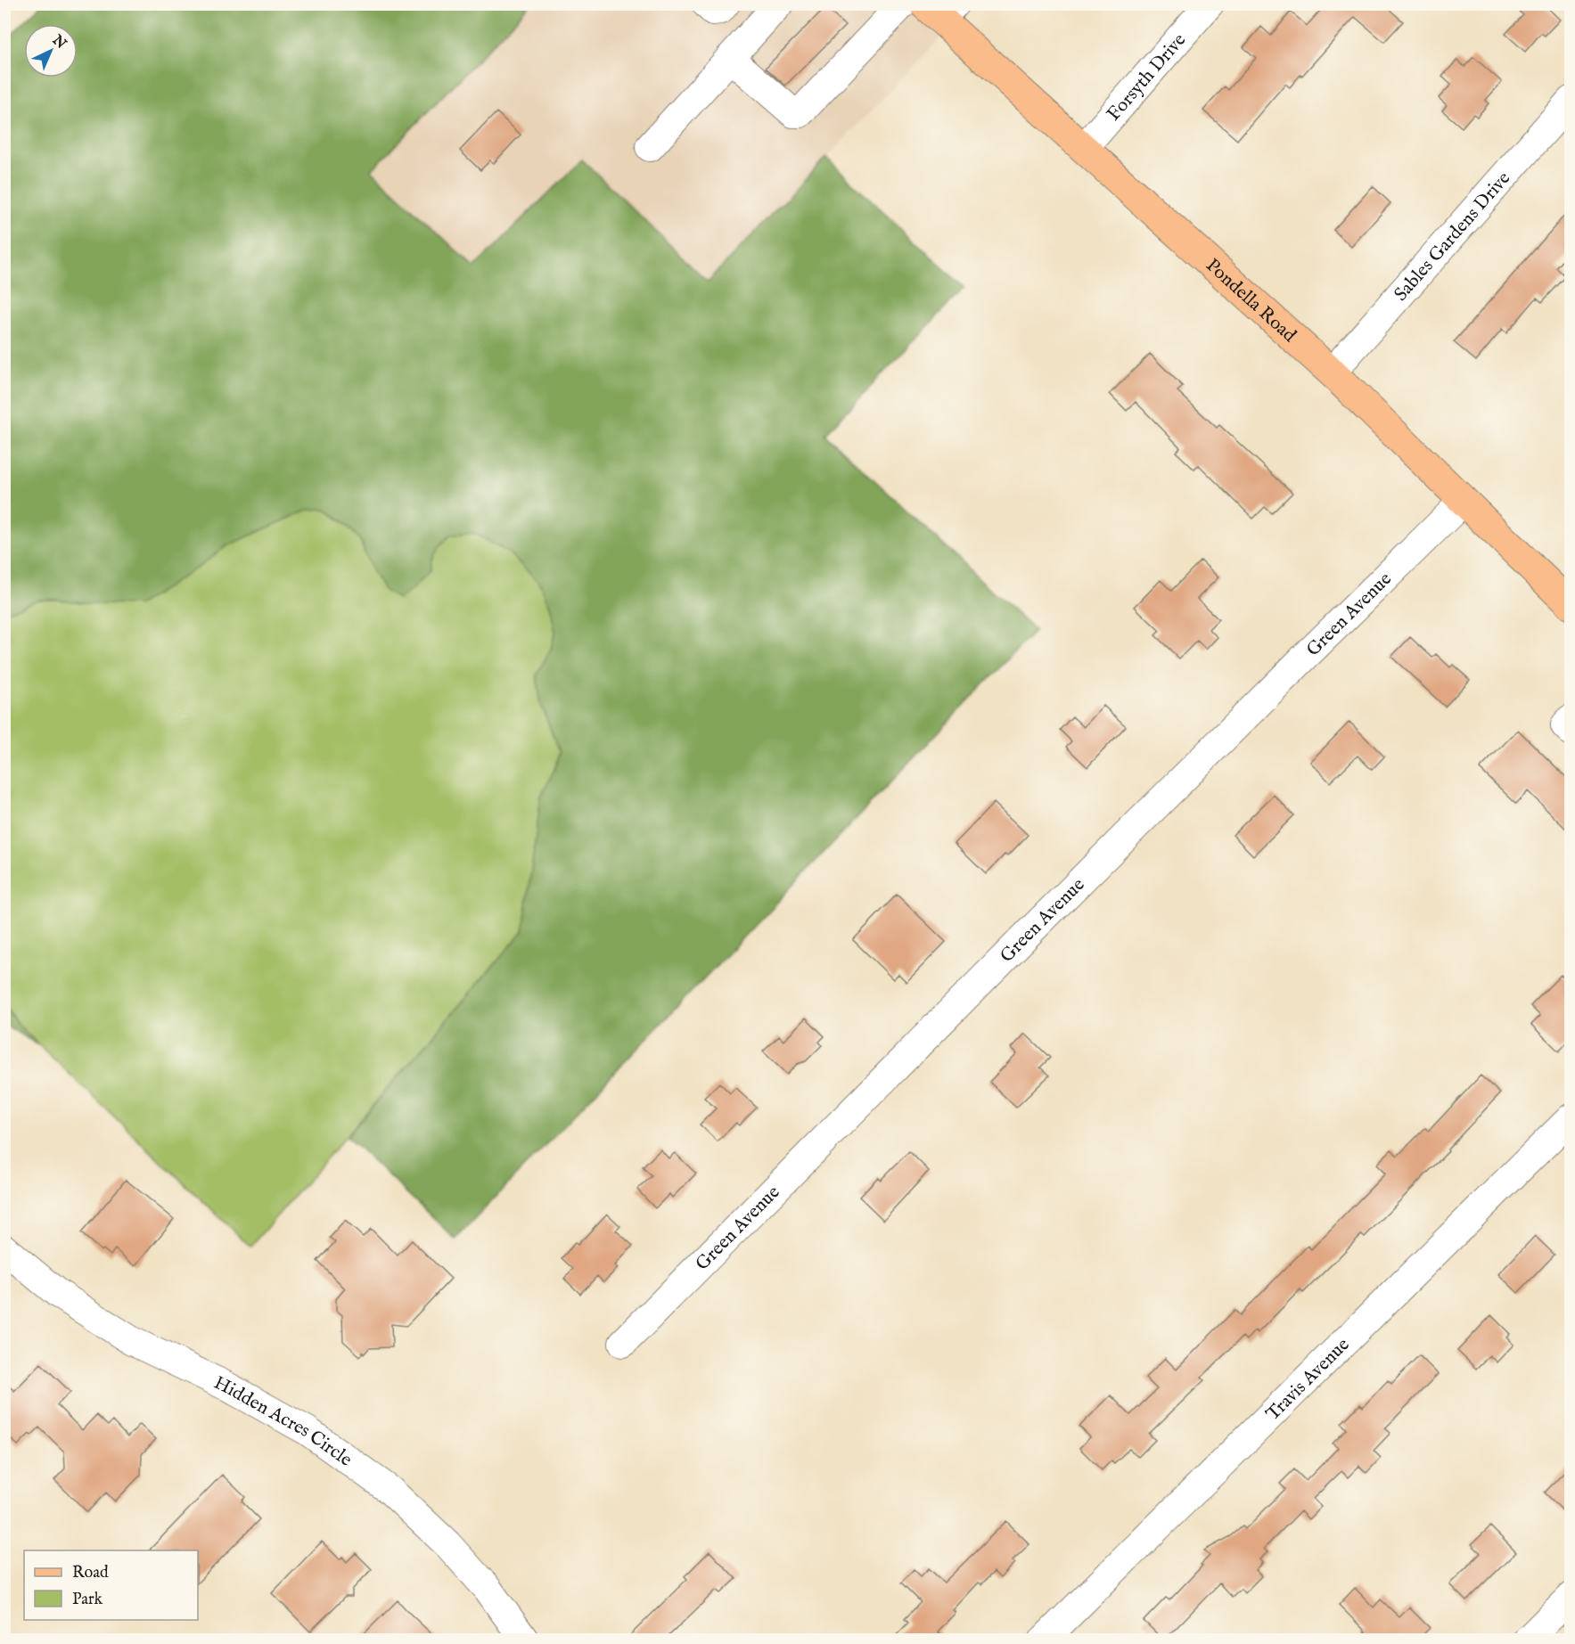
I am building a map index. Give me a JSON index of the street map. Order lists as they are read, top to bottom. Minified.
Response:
{"streets":{"main road":["Pondella Road"],"street":["Forsyth Drive","Sables Gardens Drive","Green Avenue","Travis Avenue","Hidden Acres Circle"]},"crossings":[["Forsyth Drive","Pondella Road"],["Sables Gardens Drive","Pondella Road"],["Pondella Road","Green Avenue"]],"legend":["Road","Park"],"north":"top right"}
